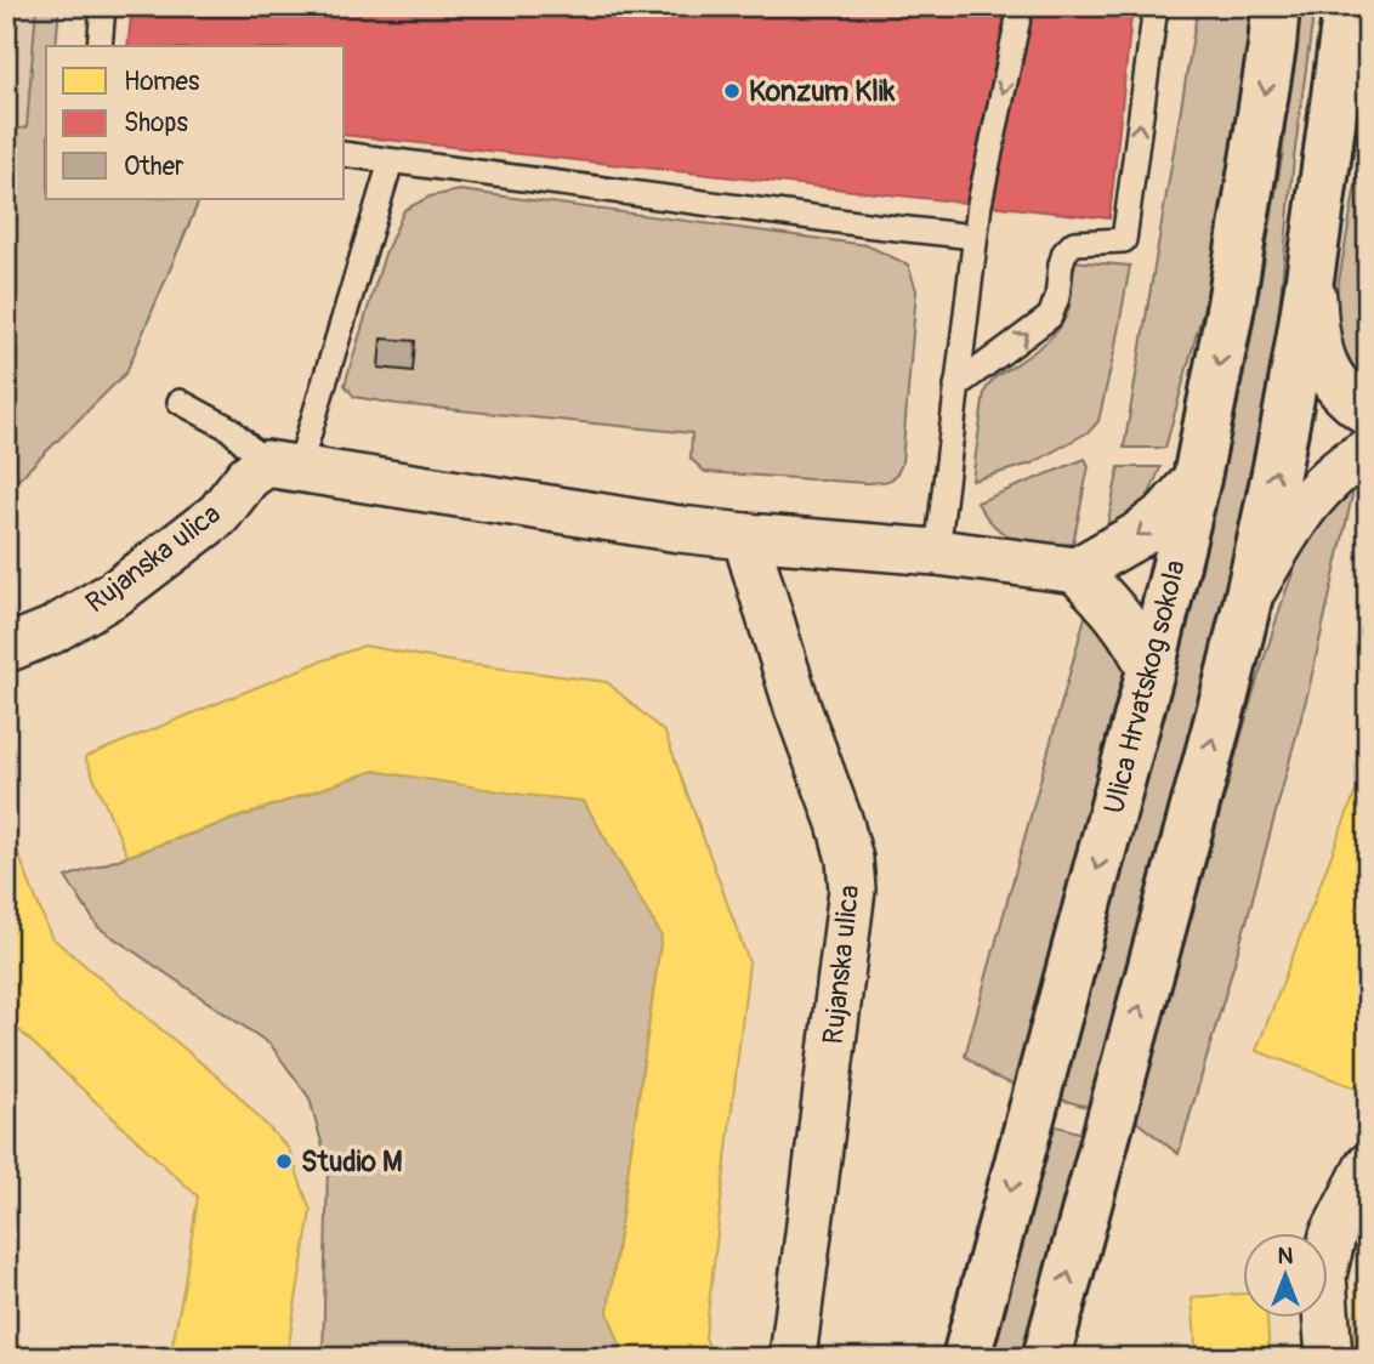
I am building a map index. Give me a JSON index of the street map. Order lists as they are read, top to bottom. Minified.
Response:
{"streets":{"street":["Rujanska ulica","Ulica Hrvatskog sokola"]},"places":["Konzum Klik","Studio M"],"legend":["Homes","Shops","Other"],"north":"top"}
